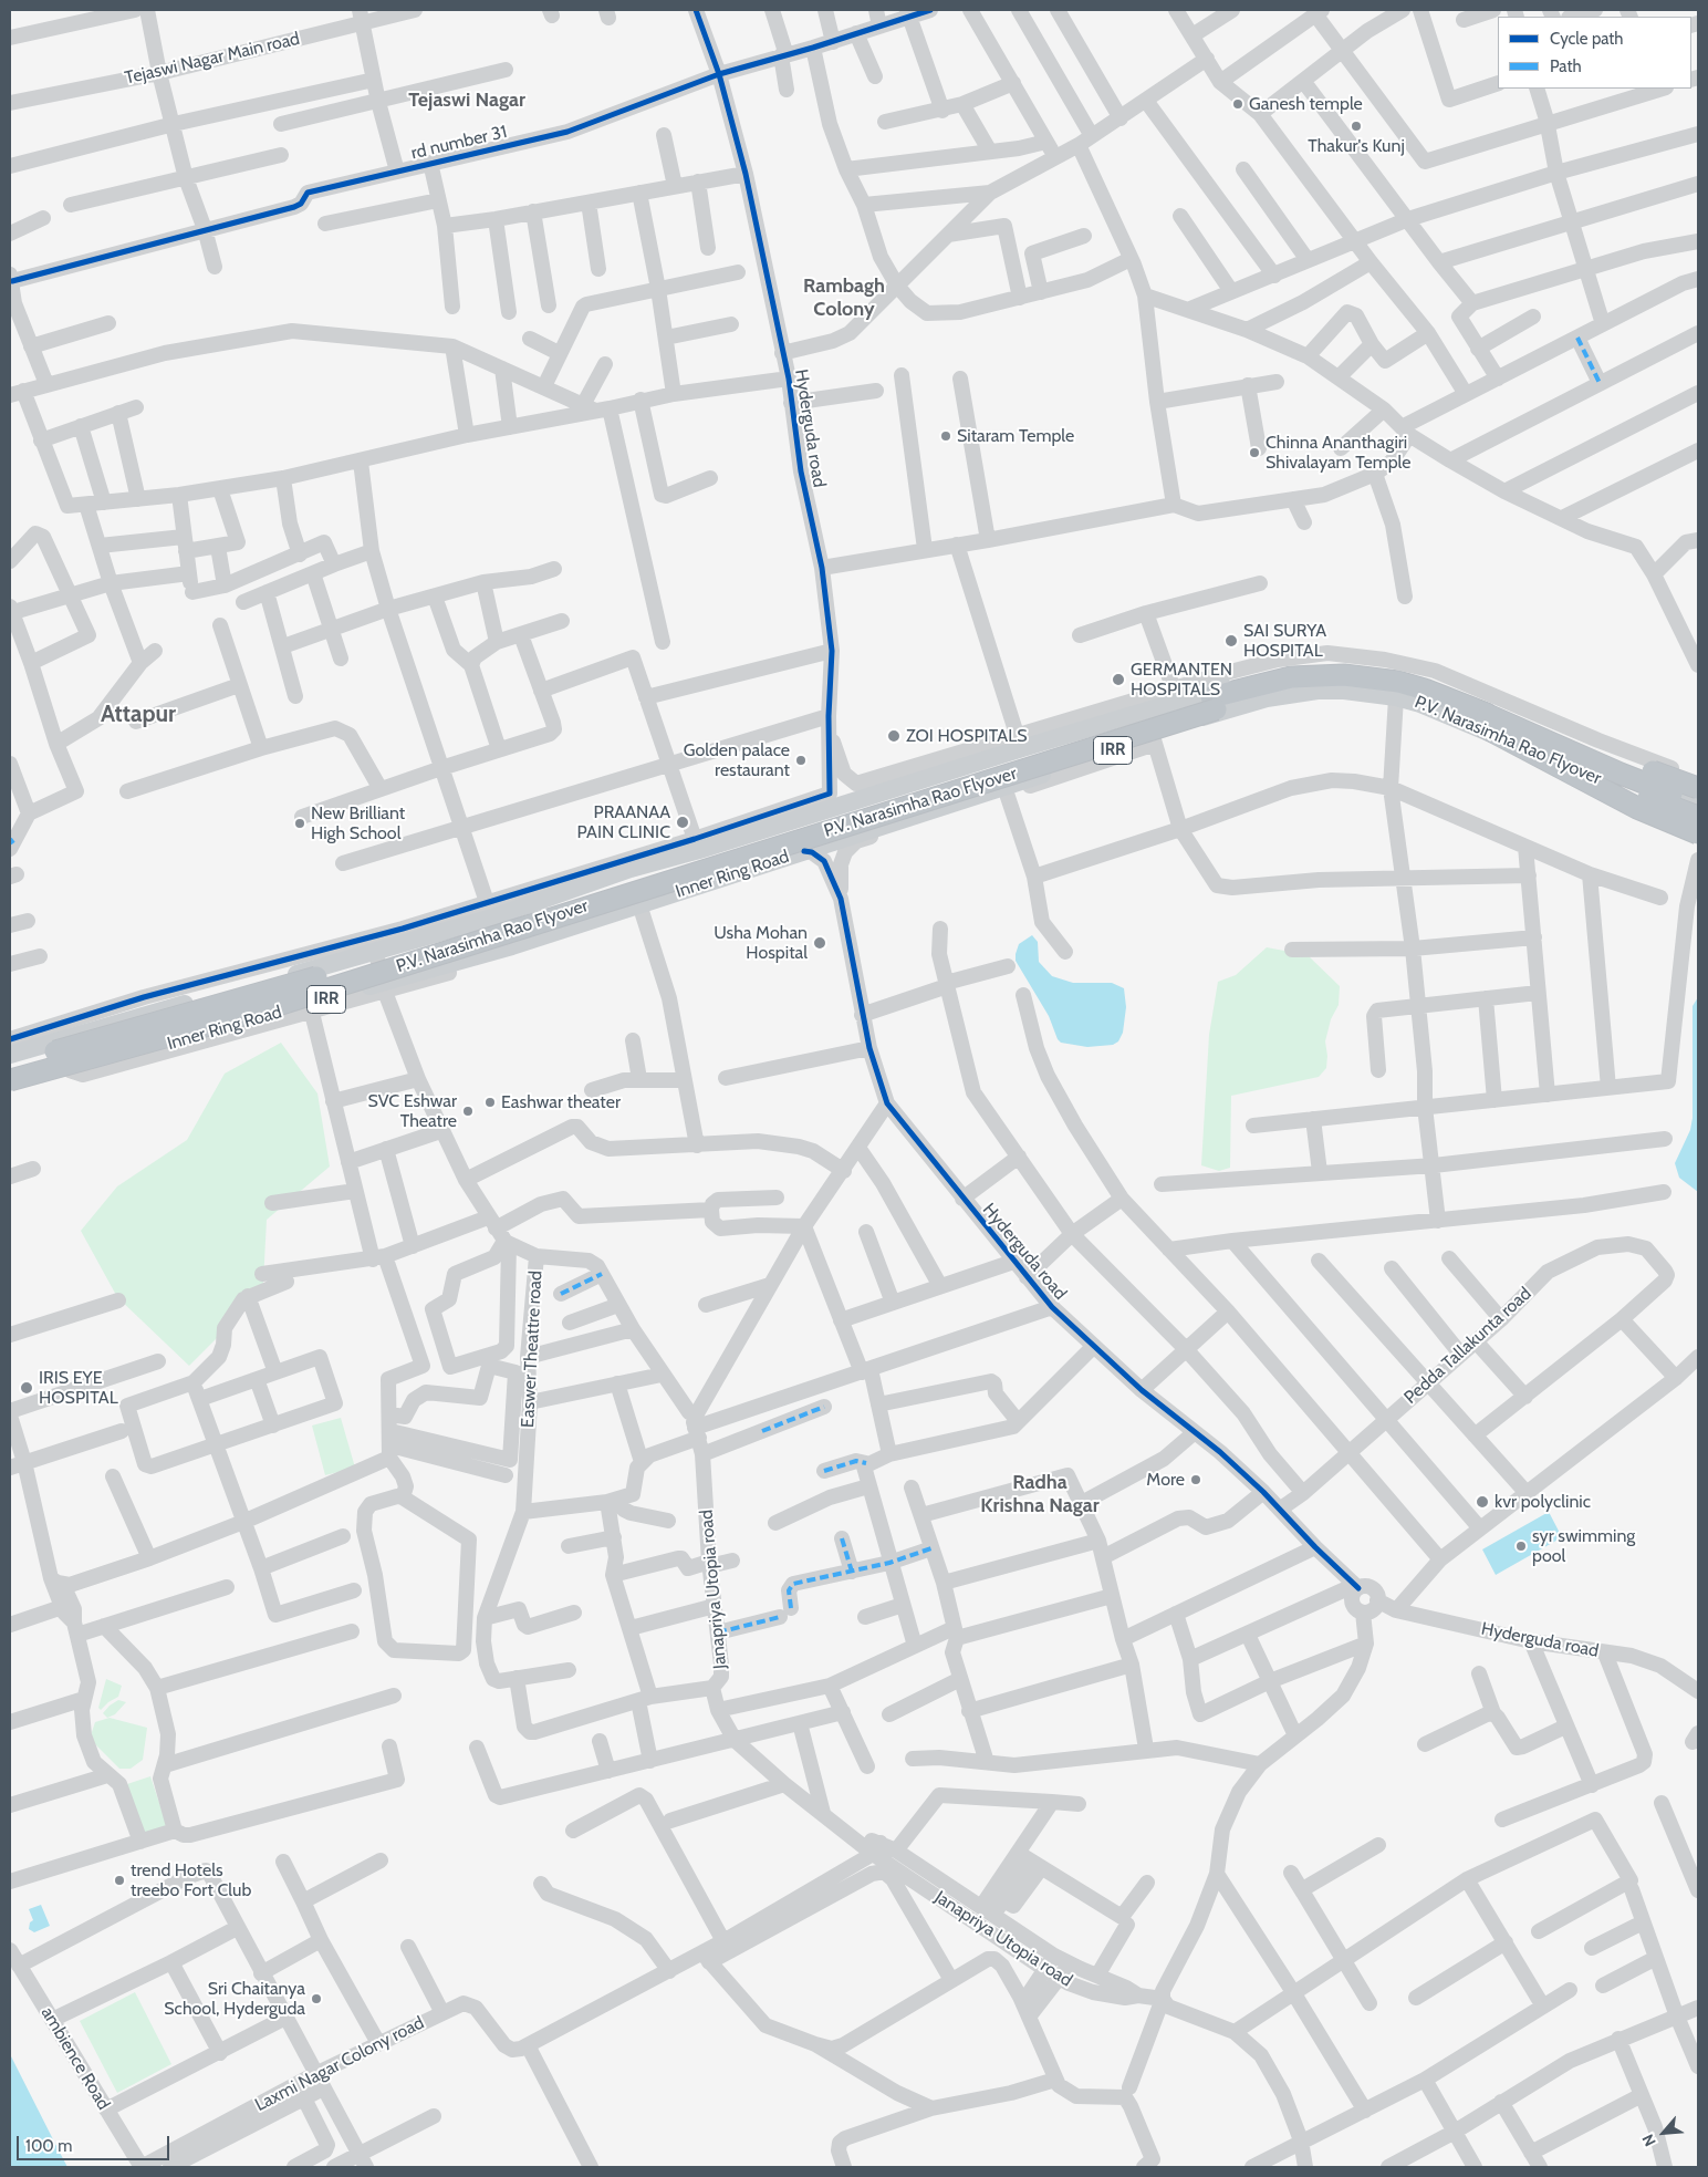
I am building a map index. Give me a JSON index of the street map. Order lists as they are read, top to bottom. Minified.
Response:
{"streets":{"highway":["P.V. Narasimha Rao Flyover"],"main road":["IRR","Inner Ring Road"],"street":["Tejaswi Nagar Main road","rd number 31","Hyderguda road","Pedda Tallakunta road","Easwer Theattre road","Janapriya Utopia road","ambience Road","Laxmi Nagar Colony road"]},"crossings":[["rd number 31","Hyderguda road"],["Hyderguda road","Inner Ring Road"],["Hyderguda road","Pedda Tallakunta road"],["P.V. Narasimha Rao Flyover","Inner Ring Road"],["ambience Road","Laxmi Nagar Colony road"]],"districts":["Tejaswi Nagar","Rambagh Colony","Attapur","Radha Krishna Nagar"],"places":["Ganesh temple","Thakur's Kunj","Sitaram Temple","Chinna Ananthagiri Shivalayam Temple","SAI SURYA HOSPITAL","GERMANTEN HOSPITALS","ZOI HOSPITALS","Golden palace restaurant","PRAANAA PAIN CLINIC","New Brilliant High School","Usha Mohan Hospital","Eashwar theater","SVC Eshwar Theatre","IRIS EYE HOSPITAL","More","kvr polyclinic","syr swimming pool","trend Hotels treebo Fort Club","Sri Chaitanya School, Hyderguda"],"legend":["Cycle path","Path"],"scale_bar":"100 m","north":"bottom left"}
